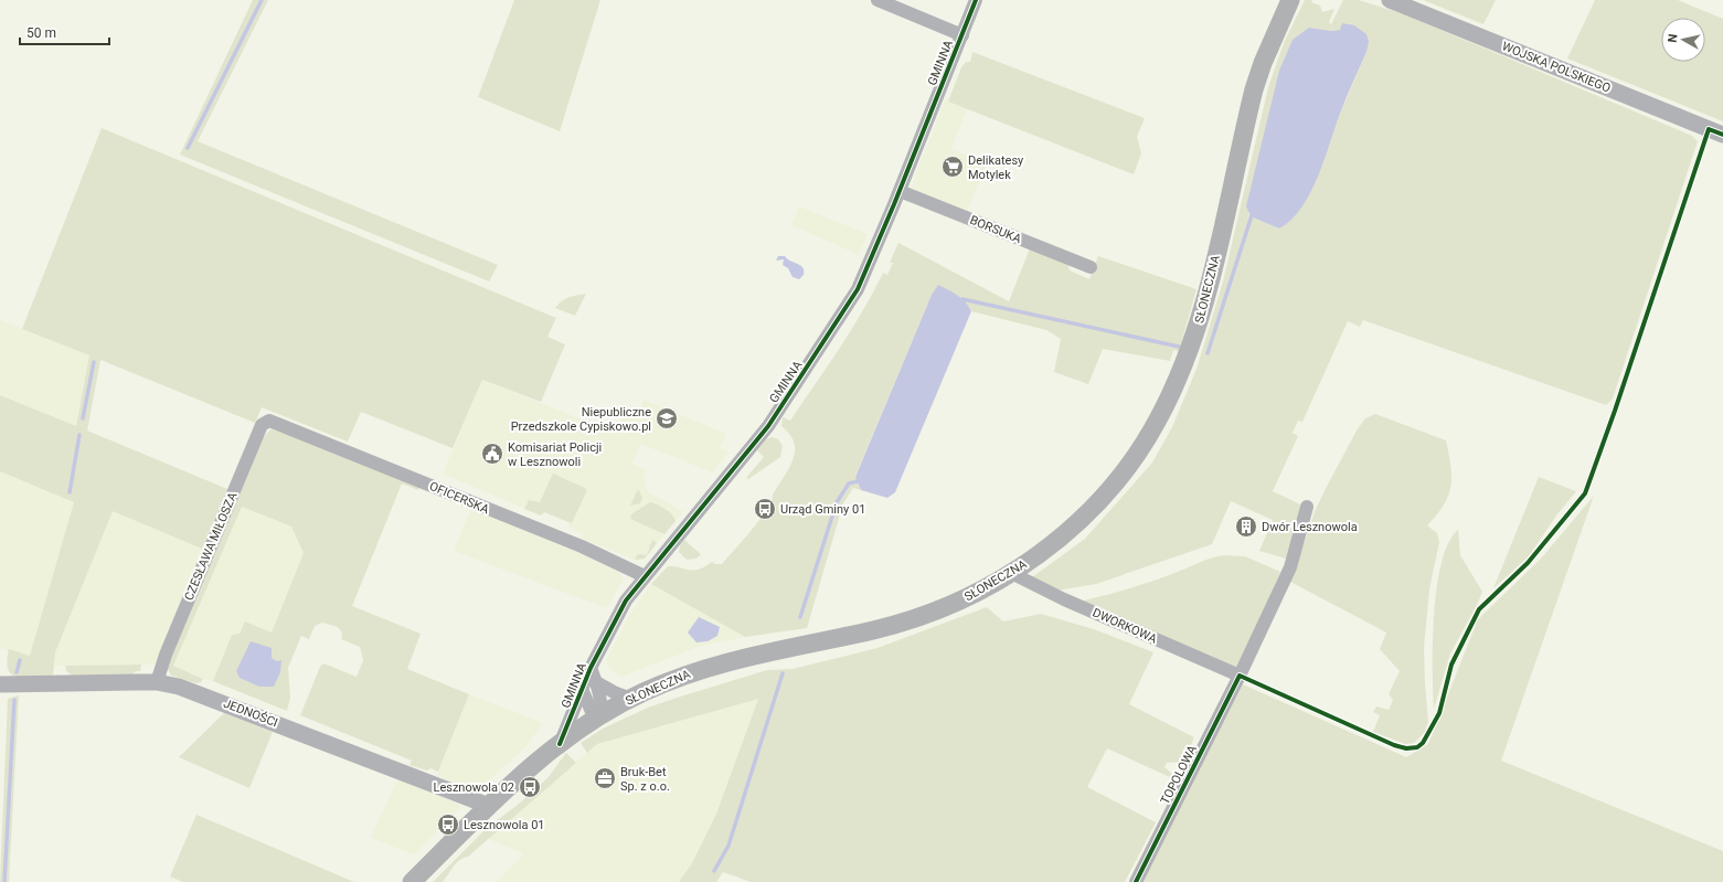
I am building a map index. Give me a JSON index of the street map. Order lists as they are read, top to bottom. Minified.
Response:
{"streets":{"main road":["SŁONECZNA"],"street":["GMINNA","WOJSKA POLSKIEGO","BORSUKA","OFICERSKA","CZESŁAWA MIŁOSZA","DWORKOWA","JEDNOŚCI","TOPOLOWA"]},"crossings":[["GMINNA","BORSUKA"],["GMINNA","SŁONECZNA"],["GMINNA","OFICERSKA"],["SŁONECZNA","DWORKOWA"],["SŁONECZNA","JEDNOŚCI"],["OFICERSKA","CZESŁAWA MIŁOSZA"],["CZESŁAWA MIŁOSZA","JEDNOŚCI"],["DWORKOWA","TOPOLOWA"]],"places":{"supermarket":["Delikatesy Motylek"],"school or university":["Niepubliczne Przedszkole Cypiskowo.pl"],"public building":["Komisariat Policji w Lesznowoli"],"bus stop":["Urząd Gminy 01","Lesznowola 02","Lesznowola 01"],"building":["Dwór Lesznowola"],"office":["Bruk-Bet Sp. z o.o."]},"scale_bar":"50 m","north":"left"}
